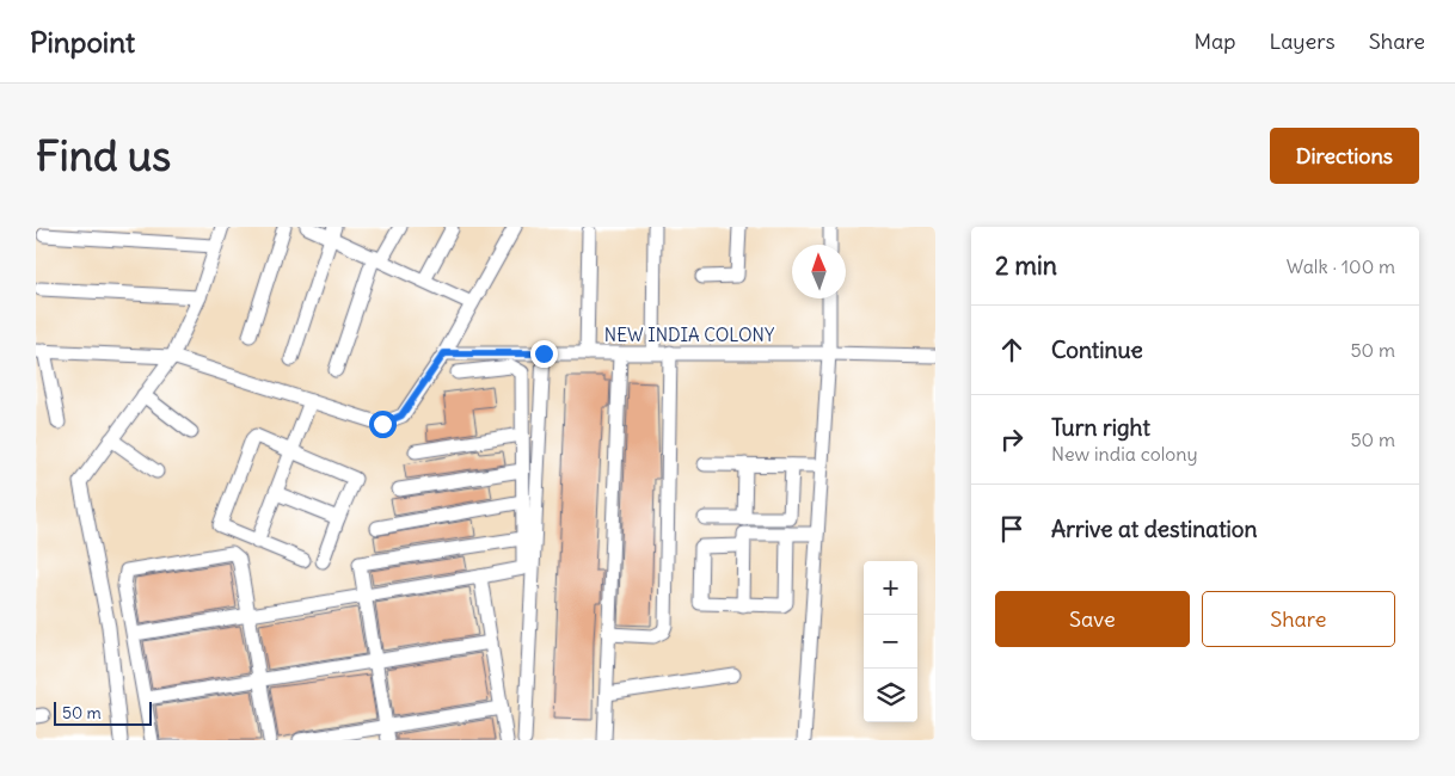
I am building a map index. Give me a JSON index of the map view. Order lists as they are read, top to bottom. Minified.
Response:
{"streets":{"street":["NEW INDIA COLONY"]},"scale_bar":"50 m","north":"top","page":{"header":"Pinpoint","nav":["Map","Layers","Share"],"buttons":["Directions",["Save","Share"]],"title":"Find us","heading":["2 min","Walk · 100 m"],"list":[["Continue","50 m"],["Turn right","New india colony","50 m"],"Arrive at destination"],"map_buttons":["+","−"],"scale":"50 m"}}
